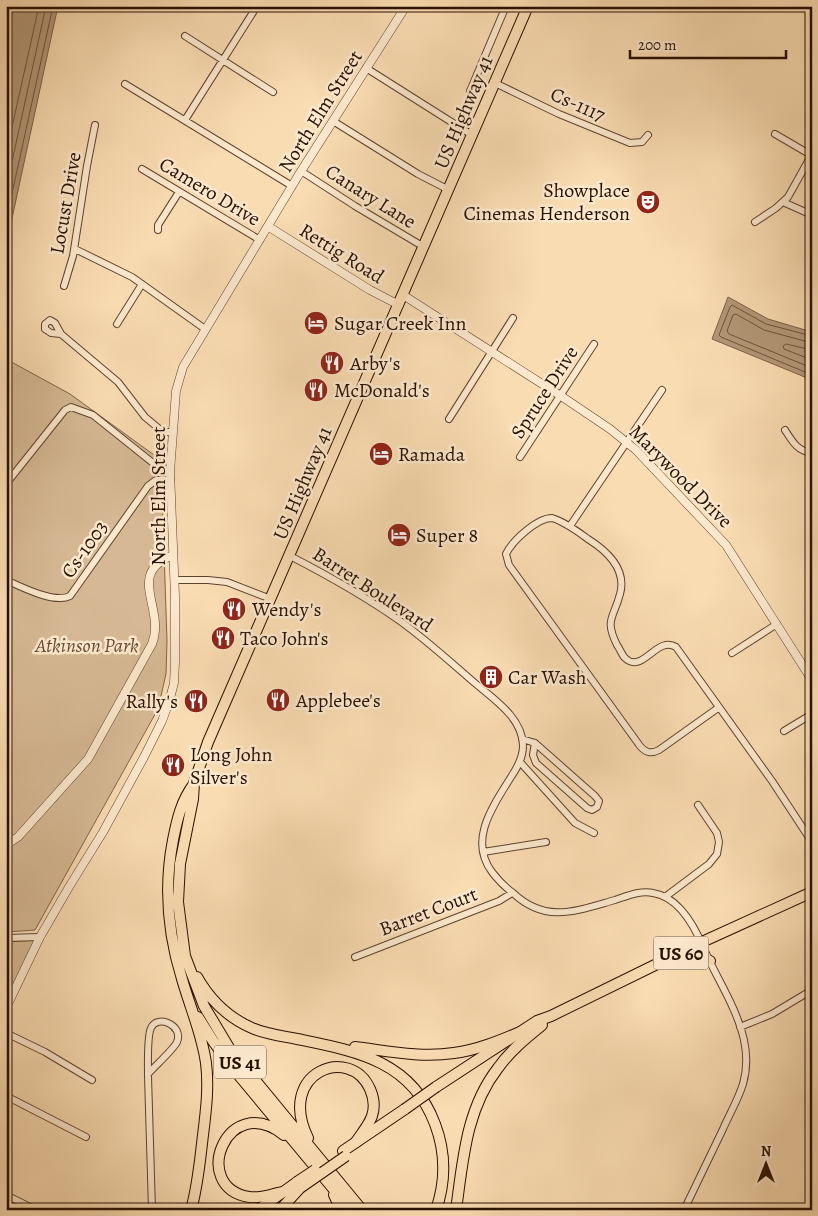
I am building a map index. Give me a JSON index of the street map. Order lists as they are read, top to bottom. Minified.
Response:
{"streets":{"main road":["US Highway 41","US 60","US 41"],"street":["Cs-1117","North Elm Street","Camero Drive","Canary Lane","Locust Drive","Rettig Road","Spruce Drive","Marywood Drive","Cs-1003","Barret Boulevard","Barret Court"]},"crossings":[["Cs-1117","US Highway 41"],["North Elm Street","Camero Drive"],["North Elm Street","Canary Lane"],["North Elm Street","Rettig Road"],["North Elm Street","Cs-1003"],["US Highway 41","Canary Lane"],["US Highway 41","Rettig Road"],["US Highway 41","Marywood Drive"],["US Highway 41","Barret Boulevard"],["US Highway 41","US 41"],["Rettig Road","Marywood Drive"],["Spruce Drive","Marywood Drive"]],"parks":["Atkinson Park"],"places":{"theatre":["Showplace Cinemas Henderson"],"hotel":["Sugar Creek Inn","Ramada","Super 8"],"restaurant":["Arby's","McDonald's","Wendy's","Taco John's","Applebee's","Rally's","Long John Silver's"],"building":["Car Wash"]},"scale_bar":"200 m","north":"top"}
